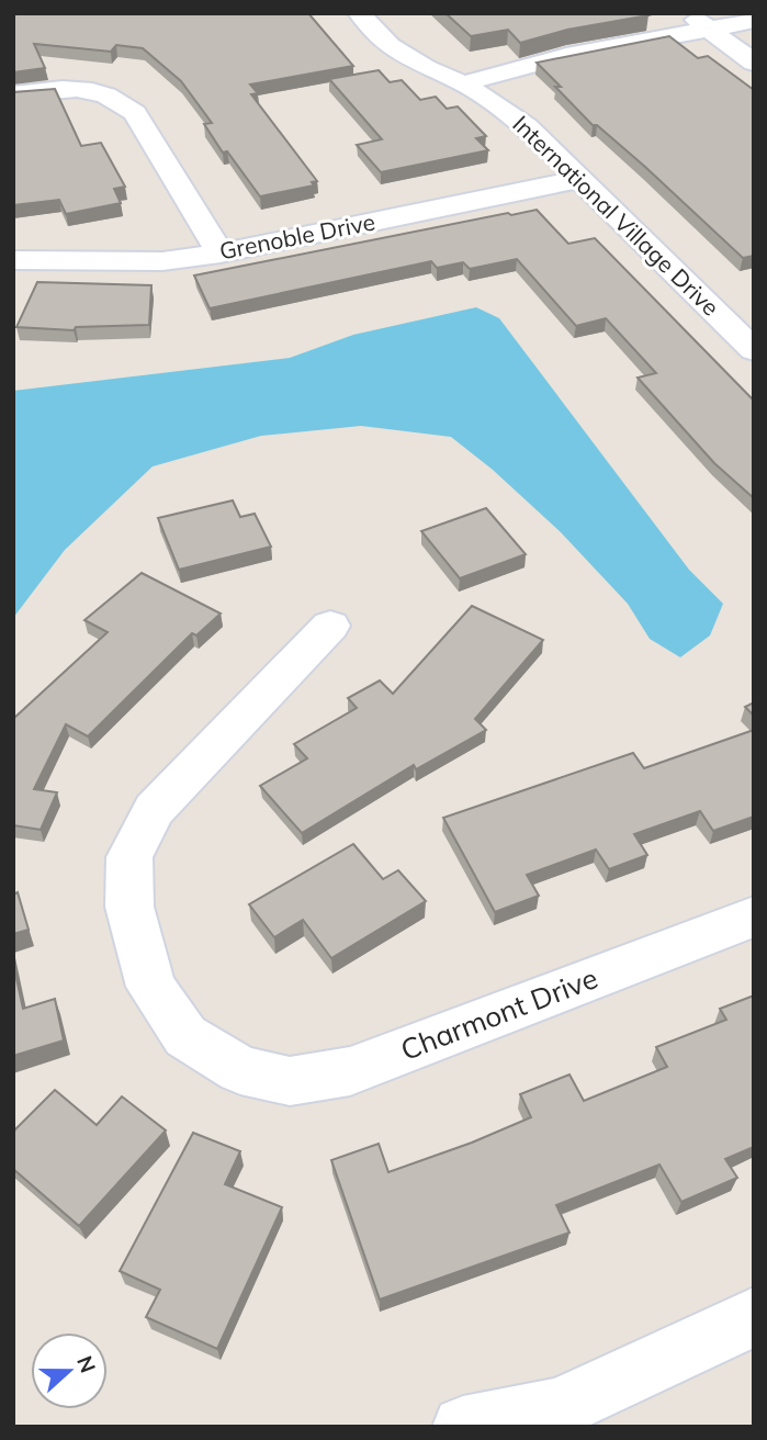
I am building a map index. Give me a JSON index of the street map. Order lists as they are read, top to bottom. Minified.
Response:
{"streets":{"street":["International Village Drive","Grenoble Drive","Charmont Drive"]},"crossings":[["International Village Drive","Grenoble Drive"]],"north":"right"}
